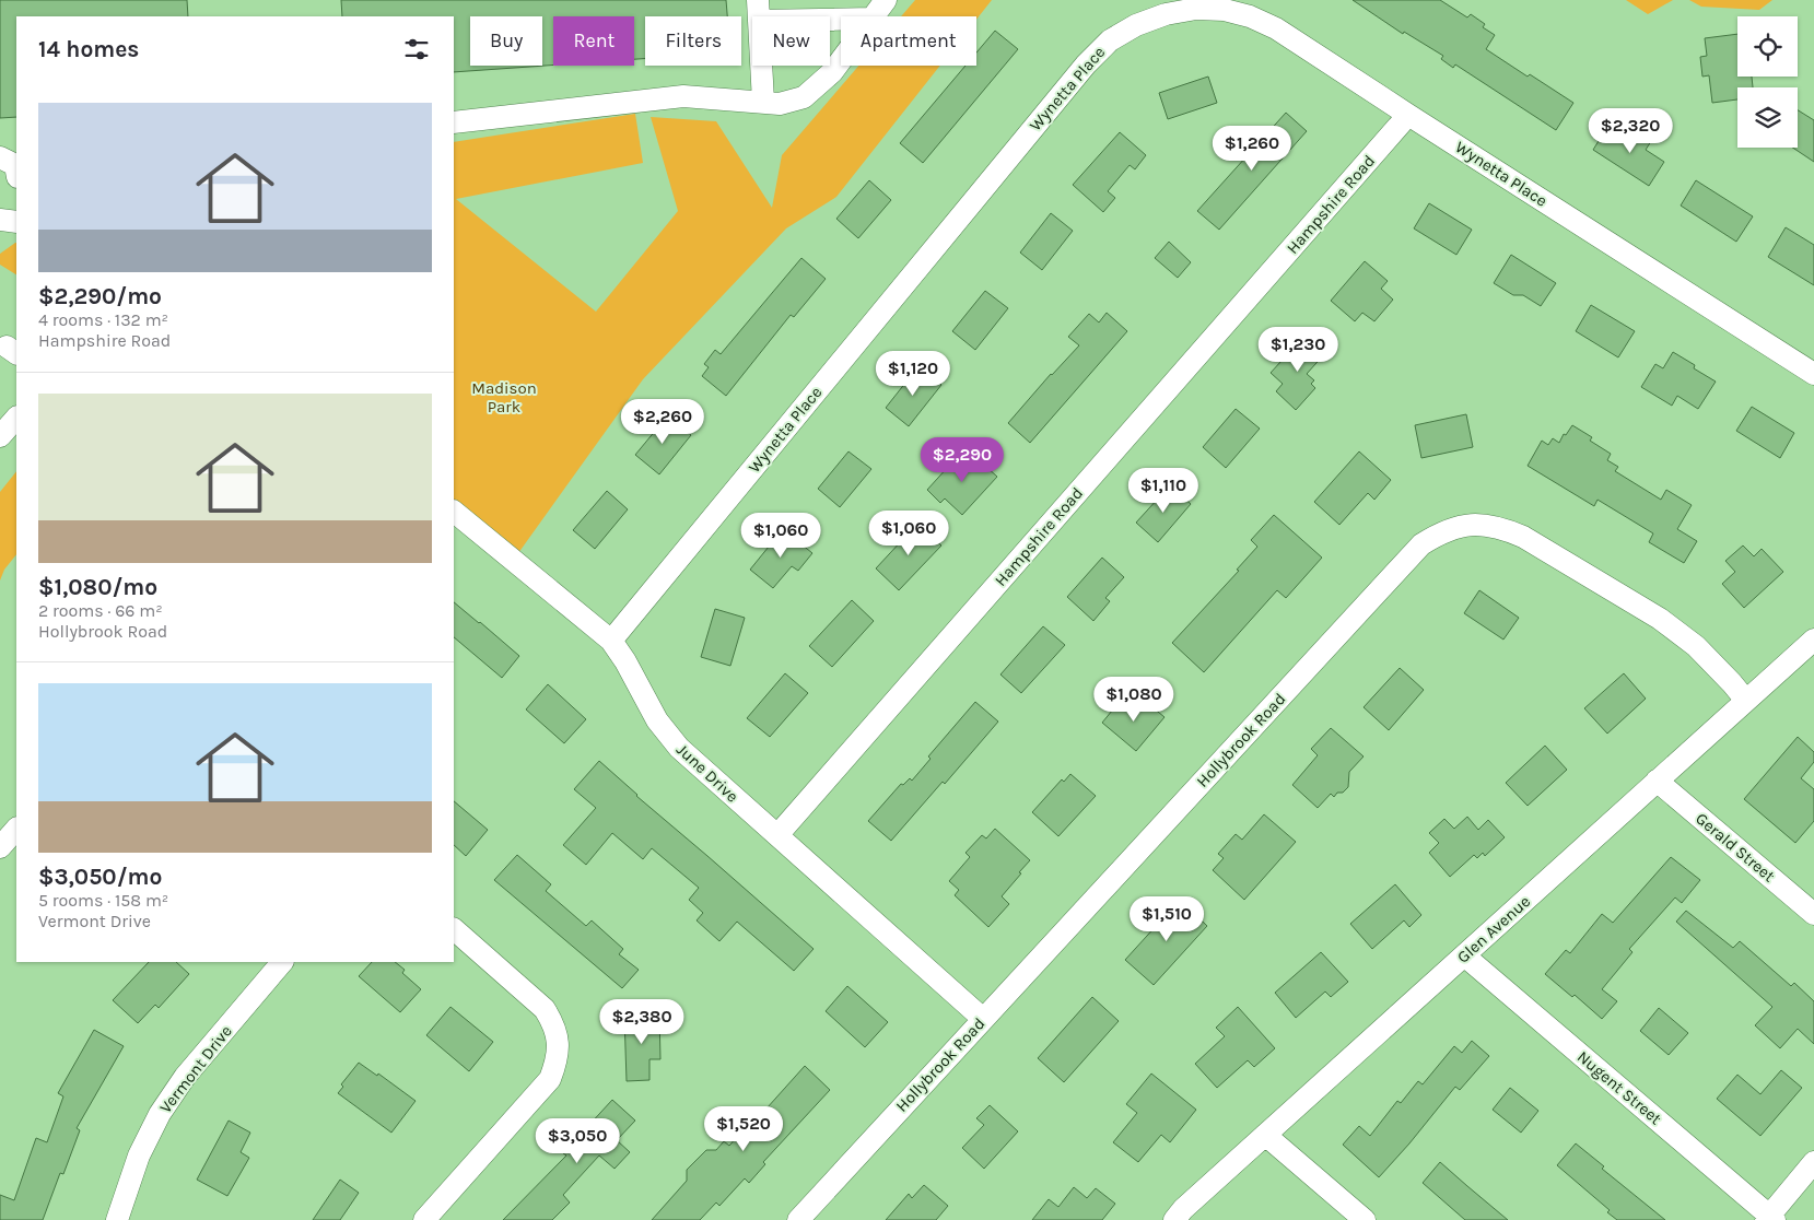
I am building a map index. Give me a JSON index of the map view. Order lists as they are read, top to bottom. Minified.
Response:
{"streets":{"street":["Wynetta Place","Hampshire Road","Hollybrook Road","June Drive","Gerald Street","Glen Avenue","Vermont Drive","Nugent Street"]},"crossings":[["Wynetta Place","Hampshire Road"],["Wynetta Place","June Drive"],["Hampshire Road","June Drive"],["Hollybrook Road","June Drive"],["Hollybrook Road","Glen Avenue"],["Gerald Street","Glen Avenue"],["Glen Avenue","Nugent Street"]],"parks":["Madison Park"],"page":{"chip":["Buy","Rent","Filters","New","Apartment"],"heading":"14 homes","list":[{"name":"$2,290/mo","note":"4 rooms · 132 m² · Hampshire Road"},{"name":"$1,080/mo","note":"2 rooms · 66 m² · Hollybrook Road"},{"name":"$3,050/mo","note":"5 rooms · 158 m² · Vermont Drive"}],"price":["$2,320","$1,260","$1,230","$1,120","$2,260","$2,290","$1,110","$1,060","$1,060","$1,080","$1,510","$2,380","$1,520","$3,050"]}}
